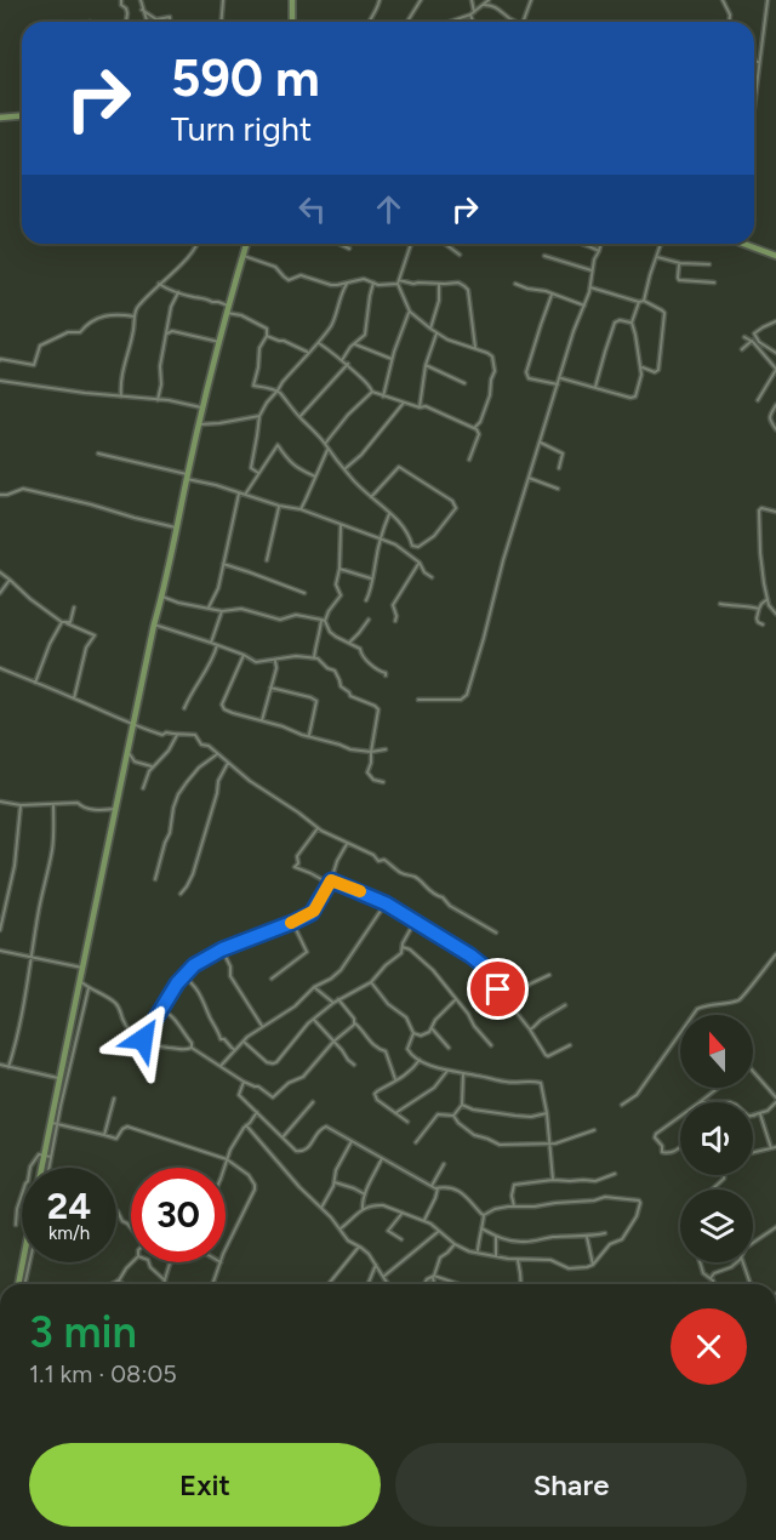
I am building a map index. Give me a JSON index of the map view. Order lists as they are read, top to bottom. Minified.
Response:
{"north":"top","page":{"turn":["590 m","Turn right"],"speed":"24 km/h","limit":"30","heading":["3 min","1.1 km · 08:05"],"buttons":["Exit","Share"]}}
